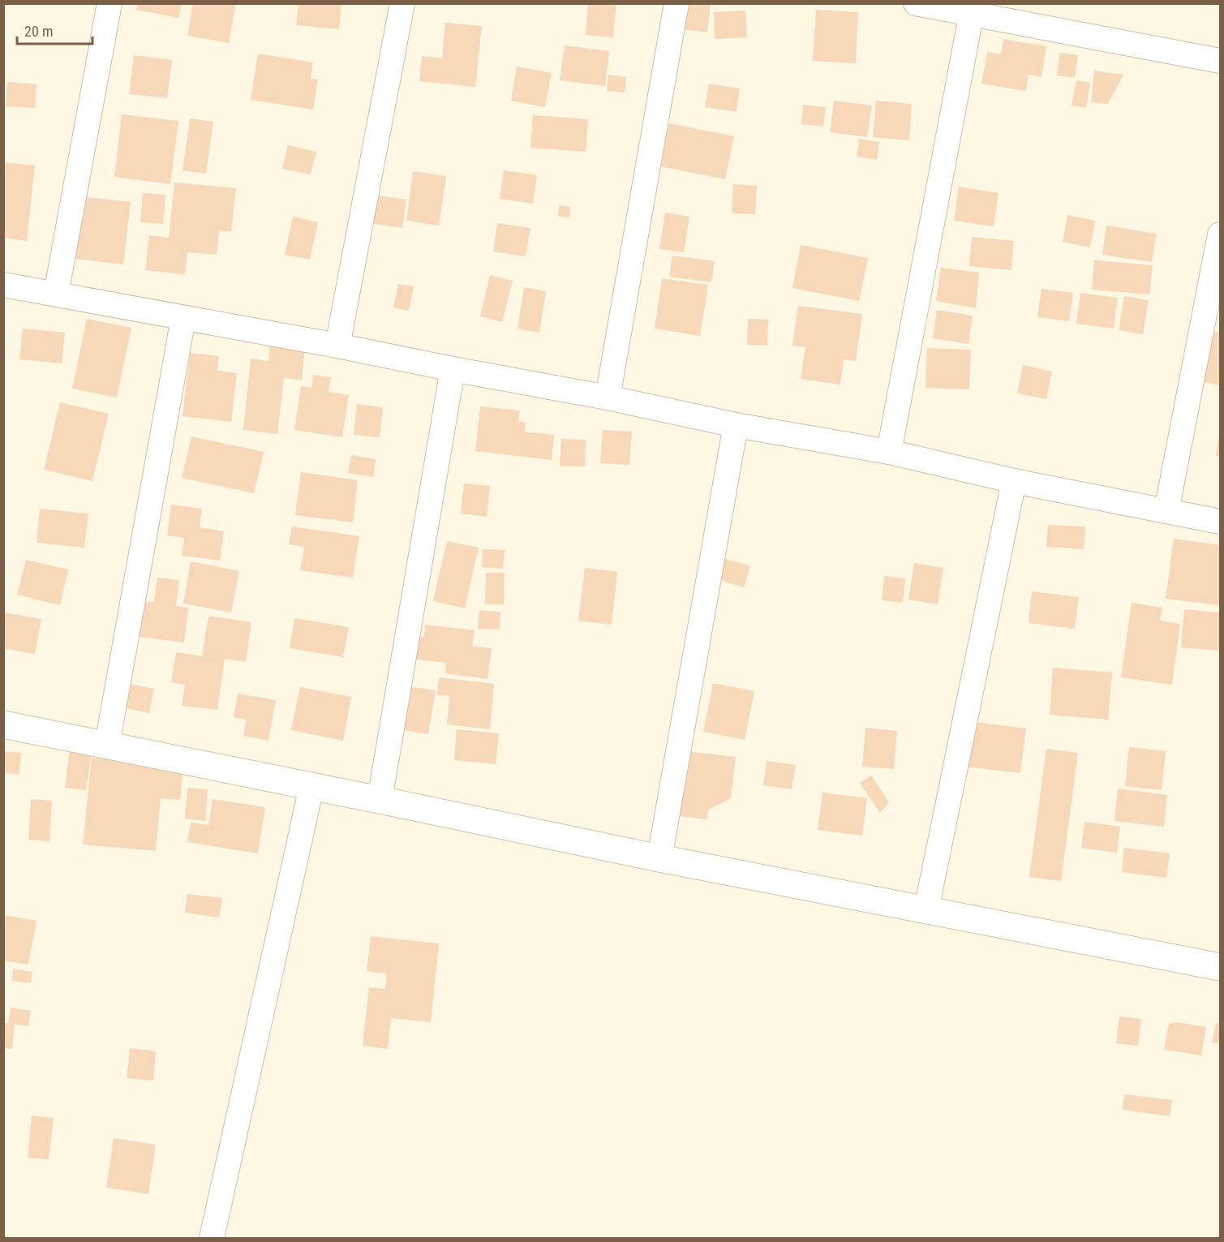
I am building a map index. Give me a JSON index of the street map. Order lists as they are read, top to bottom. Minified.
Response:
{"scale_bar":"20 m"}
